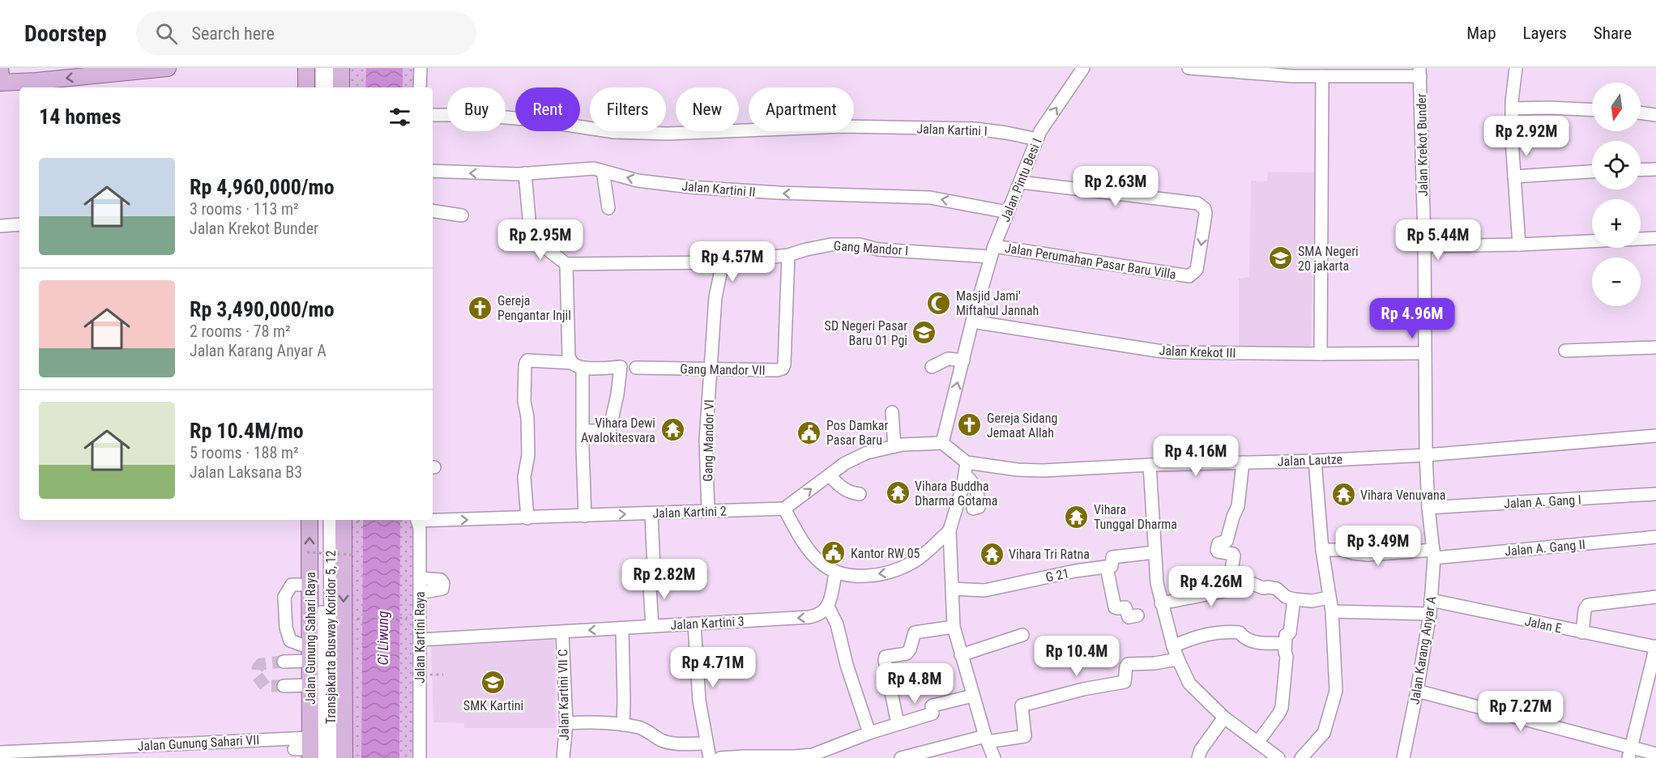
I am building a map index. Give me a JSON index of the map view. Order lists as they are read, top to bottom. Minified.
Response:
{"streets":{"main road":["Jalan Gunung Sahari Raya"],"street":["Jalan Kartini I","Jalan Krekot Bunder","Jalan Pintu Besi I","Jalan Kartini II","Gang Mandor I","Jalan Perumahan Pasar Baru Villa","Jalan Krekot III","Gang Mandor VII","Gang Mandor VI","Jalan Lautze","Jalan A. Gang I","Jalan Kartini 2","Jalan A. Gang II","G 21","Jalan Kartini 3","Jalan E","Transjakarta Busway Koridor 5, 12","Jalan Kartini Raya","Jalan Karang Anyar A","Jalan Kartini VII C","Jalan Gunung Sahari VII"]},"crossings":[["Jalan Kartini I","Jalan Pintu Besi I"],["Jalan Krekot Bunder","Jalan Krekot III"],["Jalan Krekot Bunder","Jalan Lautze"],["Jalan Krekot Bunder","Jalan Karang Anyar A"],["Jalan Pintu Besi I","Jalan Kartini II"],["Jalan Pintu Besi I","Jalan Perumahan Pasar Baru Villa"],["Jalan Pintu Besi I","Jalan Krekot III"],["Jalan Pintu Besi I","Jalan Lautze"],["Jalan Pintu Besi I","Jalan Kartini 2"],["Gang Mandor I","Jalan Perumahan Pasar Baru Villa"],["Gang Mandor I","Gang Mandor VII"],["Gang Mandor I","Gang Mandor VI"],["Gang Mandor VII","Gang Mandor VI"],["Gang Mandor VI","Jalan Kartini 2"],["Jalan Lautze","Jalan Kartini 2"],["Jalan Lautze","Jalan Karang Anyar A"],["Jalan A. Gang I","Jalan Karang Anyar A"],["Jalan A. Gang II","Jalan Karang Anyar A"],["Jalan Kartini 3","Jalan Kartini Raya"],["Jalan Kartini 3","Jalan Kartini VII C"],["Jalan E","Jalan Karang Anyar A"],["Transjakarta Busway Koridor 5, 12","Jalan Gunung Sahari Raya"],["Transjakarta Busway Koridor 5, 12","Jalan Gunung Sahari VII"],["Jalan Gunung Sahari Raya","Jalan Gunung Sahari VII"]],"one_way":["Jalan Pintu Besi I","Jalan Kartini II","Jalan Kartini 2"],"water":["Ci Liwung"],"places":{"school or university":["SMA Negeri 20 jakarta","SD Negeri Pasar Baru 01 Pgi","SMK Kartini"],"mosque":["Masjid Jami' Miftahul Jannah"],"church":["Gereja Pengantar Injil","Gereja Sidang Jemaat Allah"],"temple":["Vihara Dewi Avalokitesvara","Vihara Buddha Dharma Gotama","Vihara Venuvana","Vihara Tunggal Dharma","Vihara Tri Ratna"],"public building":["Pos Damkar Pasar Baru","Kantor RW 05"]},"north":"bottom","page":{"header":"Doorstep","search":"Search here","nav":["Map","Layers","Share"],"map_buttons":["+","−"],"chip":["Buy","Rent","Filters","New","Apartment"],"heading":"14 homes","price":["Rp 2.92M","Rp 2.63M","Rp 2.95M","Rp 5.44M","Rp 4.57M","Rp 4.96M","Rp 4.16M","Rp 3.49M","Rp 2.82M","Rp 4.26M","Rp 10.4M","Rp 4.71M","Rp 4.8M","Rp 7.27M"],"list":[{"name":"Rp 4,960,000/mo","note":"3 rooms · 113 m² · Jalan Krekot Bunder"},{"name":"Rp 3,490,000/mo","note":"2 rooms · 78 m² · Jalan Karang Anyar A"},{"name":"Rp 10.4M/mo","note":"5 rooms · 188 m² · Jalan Laksana B3"}]}}
